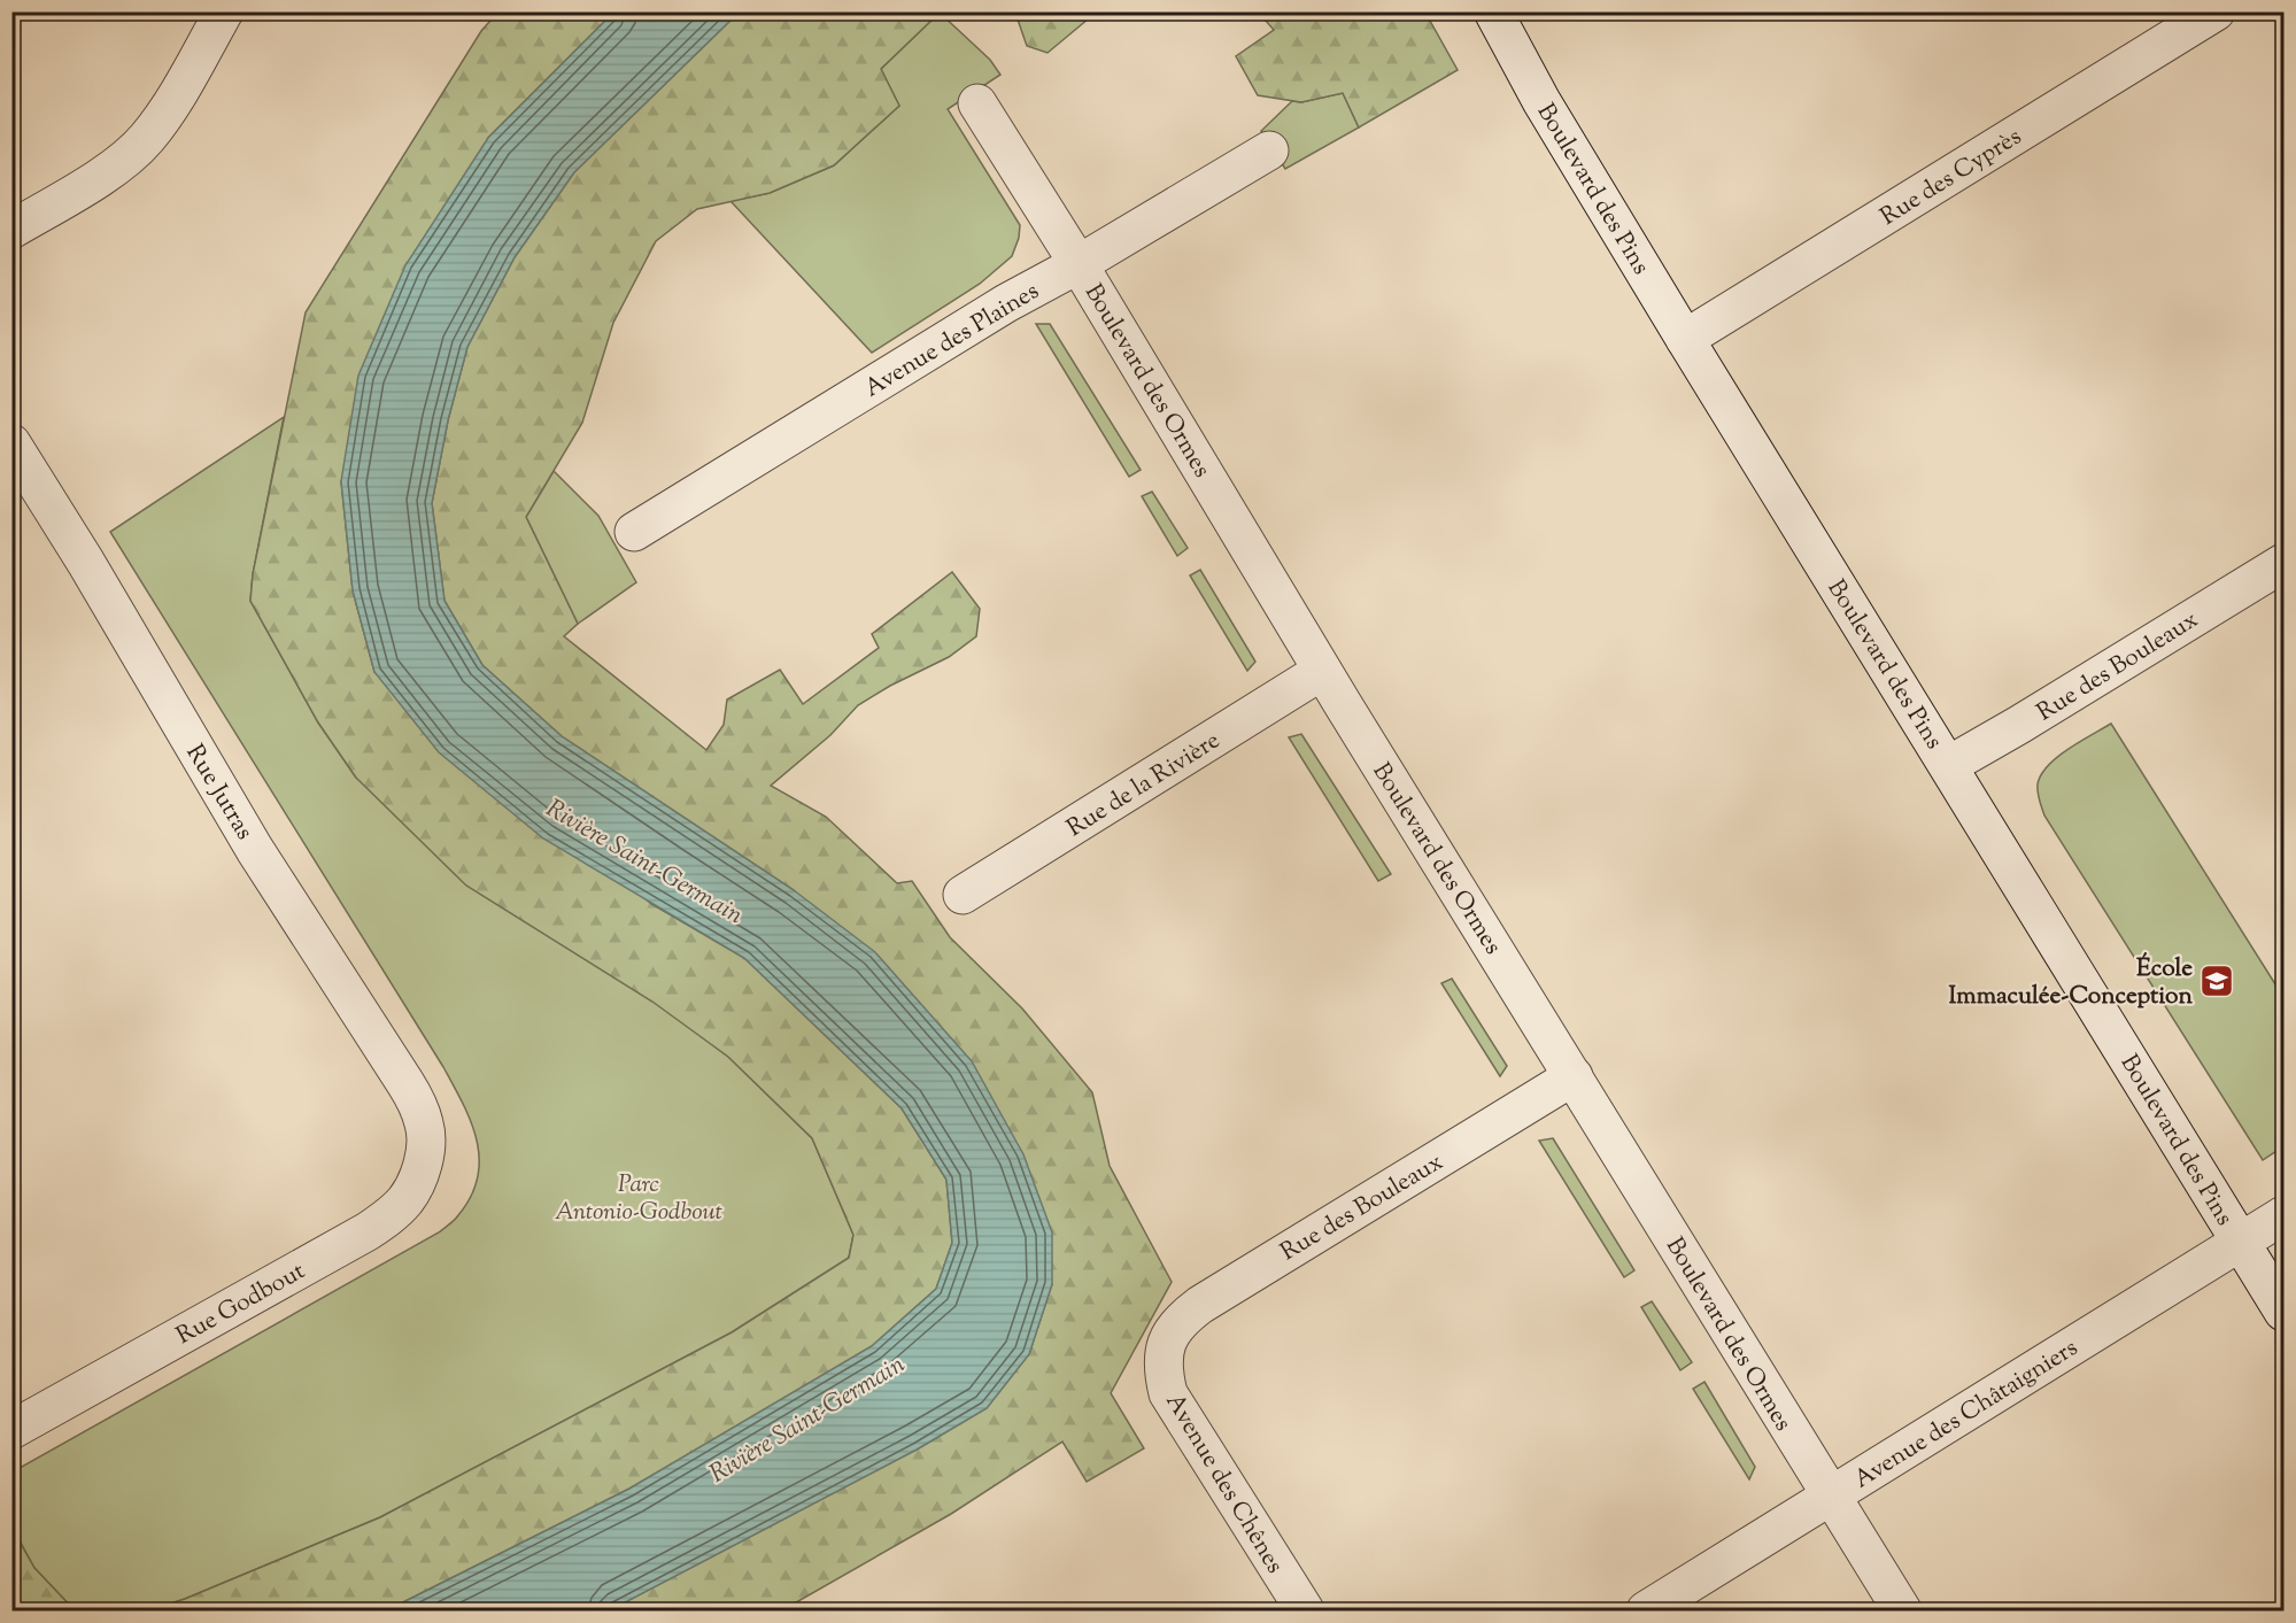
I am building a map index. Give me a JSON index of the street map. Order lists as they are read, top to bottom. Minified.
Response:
{"streets":{"street":["Rue des Cyprès","Boulevard des Pins","Avenue des Plaines","Boulevard des Ormes","Rue des Bouleaux","Rue de la Rivière","Rue Jutras","Rue Godbout","Avenue des Châtaigniers","Avenue des Chênes"]},"crossings":[["Rue des Cyprès","Boulevard des Pins"],["Boulevard des Pins","Rue des Bouleaux"],["Boulevard des Pins","Avenue des Châtaigniers"],["Avenue des Plaines","Boulevard des Ormes"],["Boulevard des Ormes","Rue des Bouleaux"],["Boulevard des Ormes","Rue de la Rivière"],["Boulevard des Ormes","Avenue des Châtaigniers"],["Rue des Bouleaux","Avenue des Chênes"],["Rue Jutras","Rue Godbout"]],"water":["Rivière Saint-Germain"],"parks":["Parc Antonio-Godbout"],"places":{"school or university":["École Immaculée-Conception"]}}
